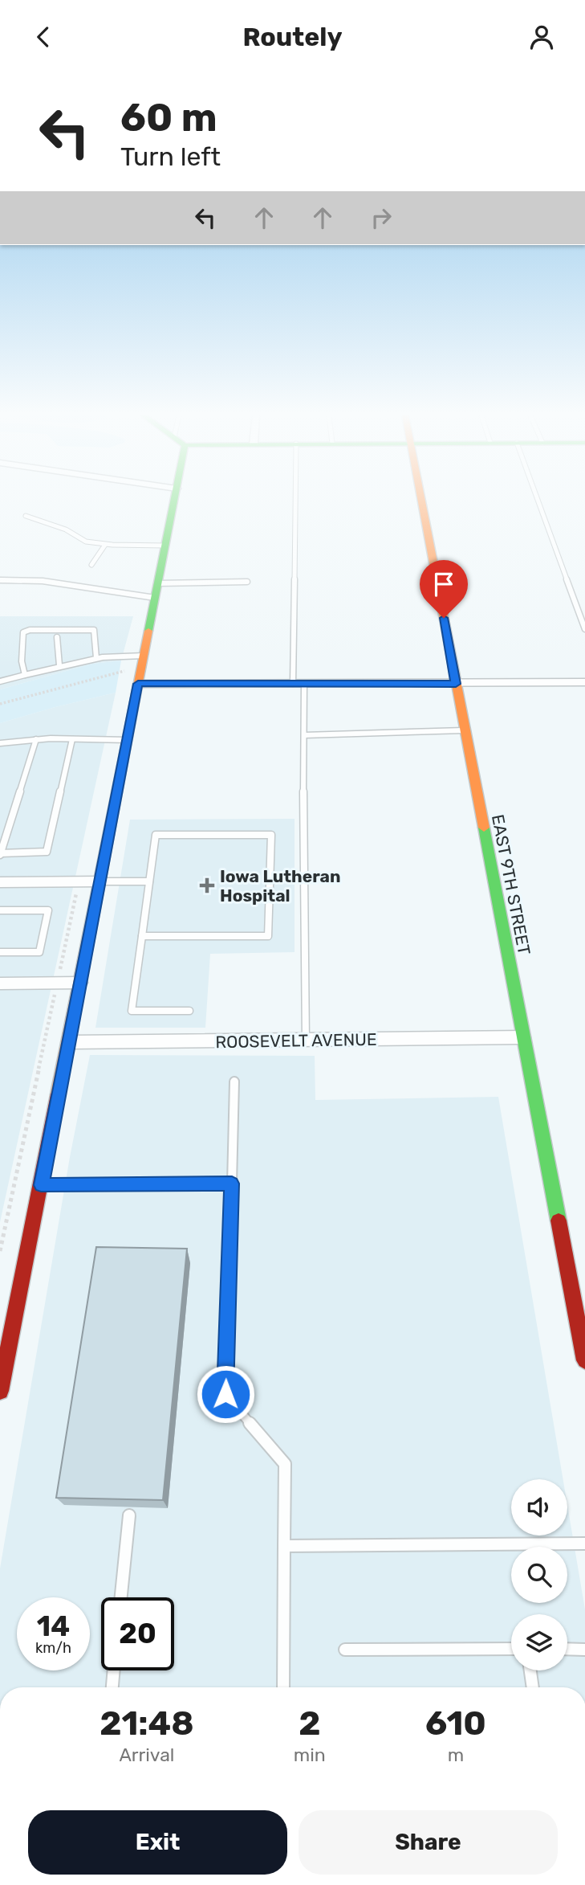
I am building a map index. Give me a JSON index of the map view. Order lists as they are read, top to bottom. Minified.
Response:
{"streets":{"street":["EAST 9TH STREET","ROOSEVELT AVENUE"]},"crossings":[["EAST 9TH STREET","ROOSEVELT AVENUE"]],"places":{"health":["Iowa Lutheran Hospital"]},"page":{"header":"Routely","turn":["60 m","Turn left"],"speed":"14 km/h","limit":"20","eta":["21:48","Arrival","2","min","610","m"],"buttons":["Exit","Share"]}}
